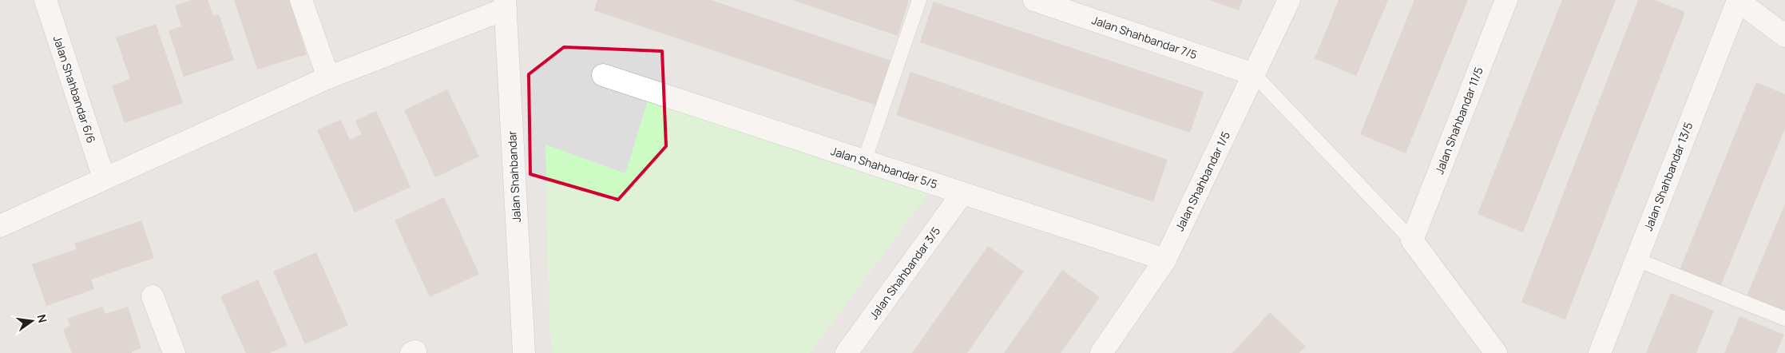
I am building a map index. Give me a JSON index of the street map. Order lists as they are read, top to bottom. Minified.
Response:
{"streets":{"street":["Jalan Shahbandar 7/5","Jalan Shahbandar 6/6","Jalan Shahbandar 11/5","Jalan Shahbandar 5/5","Jalan Shahbandar","Jalan Shahbandar 13/5","Jalan Shahbandar 1/5","Jalan Shahbandar 3/5"]},"crossings":[["Jalan Shahbandar 7/5","Jalan Shahbandar 1/5"],["Jalan Shahbandar 5/5","Jalan Shahbandar 1/5"],["Jalan Shahbandar 5/5","Jalan Shahbandar 3/5"]],"north":"right"}
